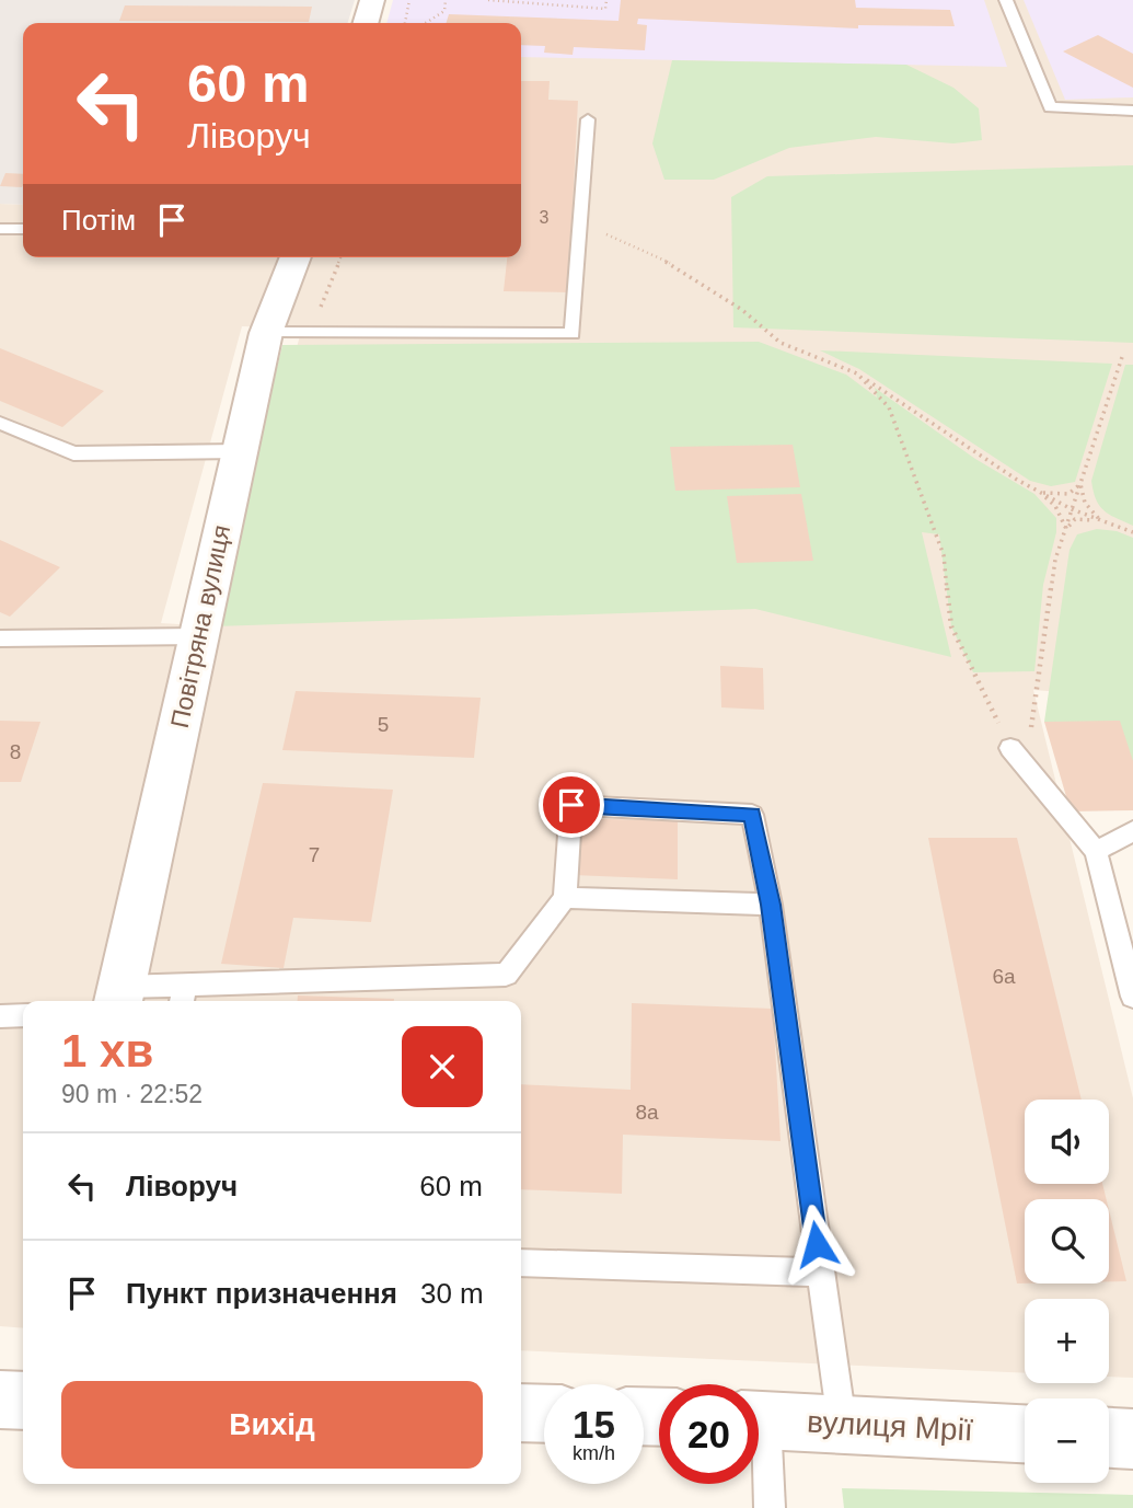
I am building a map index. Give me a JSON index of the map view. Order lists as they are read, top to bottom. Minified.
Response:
{"streets":{"street":["Повітряна вулиця","вулиця Мрії"]},"house_numbers":["3","5","8","7","6а","8а"],"page":{"turn":["60 m","Ліворуч"],"then":"Потім","heading":["1 хв","90 m · 22:52"],"map_buttons":["+","−"],"list":[{"name":"Ліворуч","value":"60 m"},{"name":"Пункт призначення","value":"30 m"}],"buttons":"Вихід","speed":"15 km/h","limit":"20"}}
